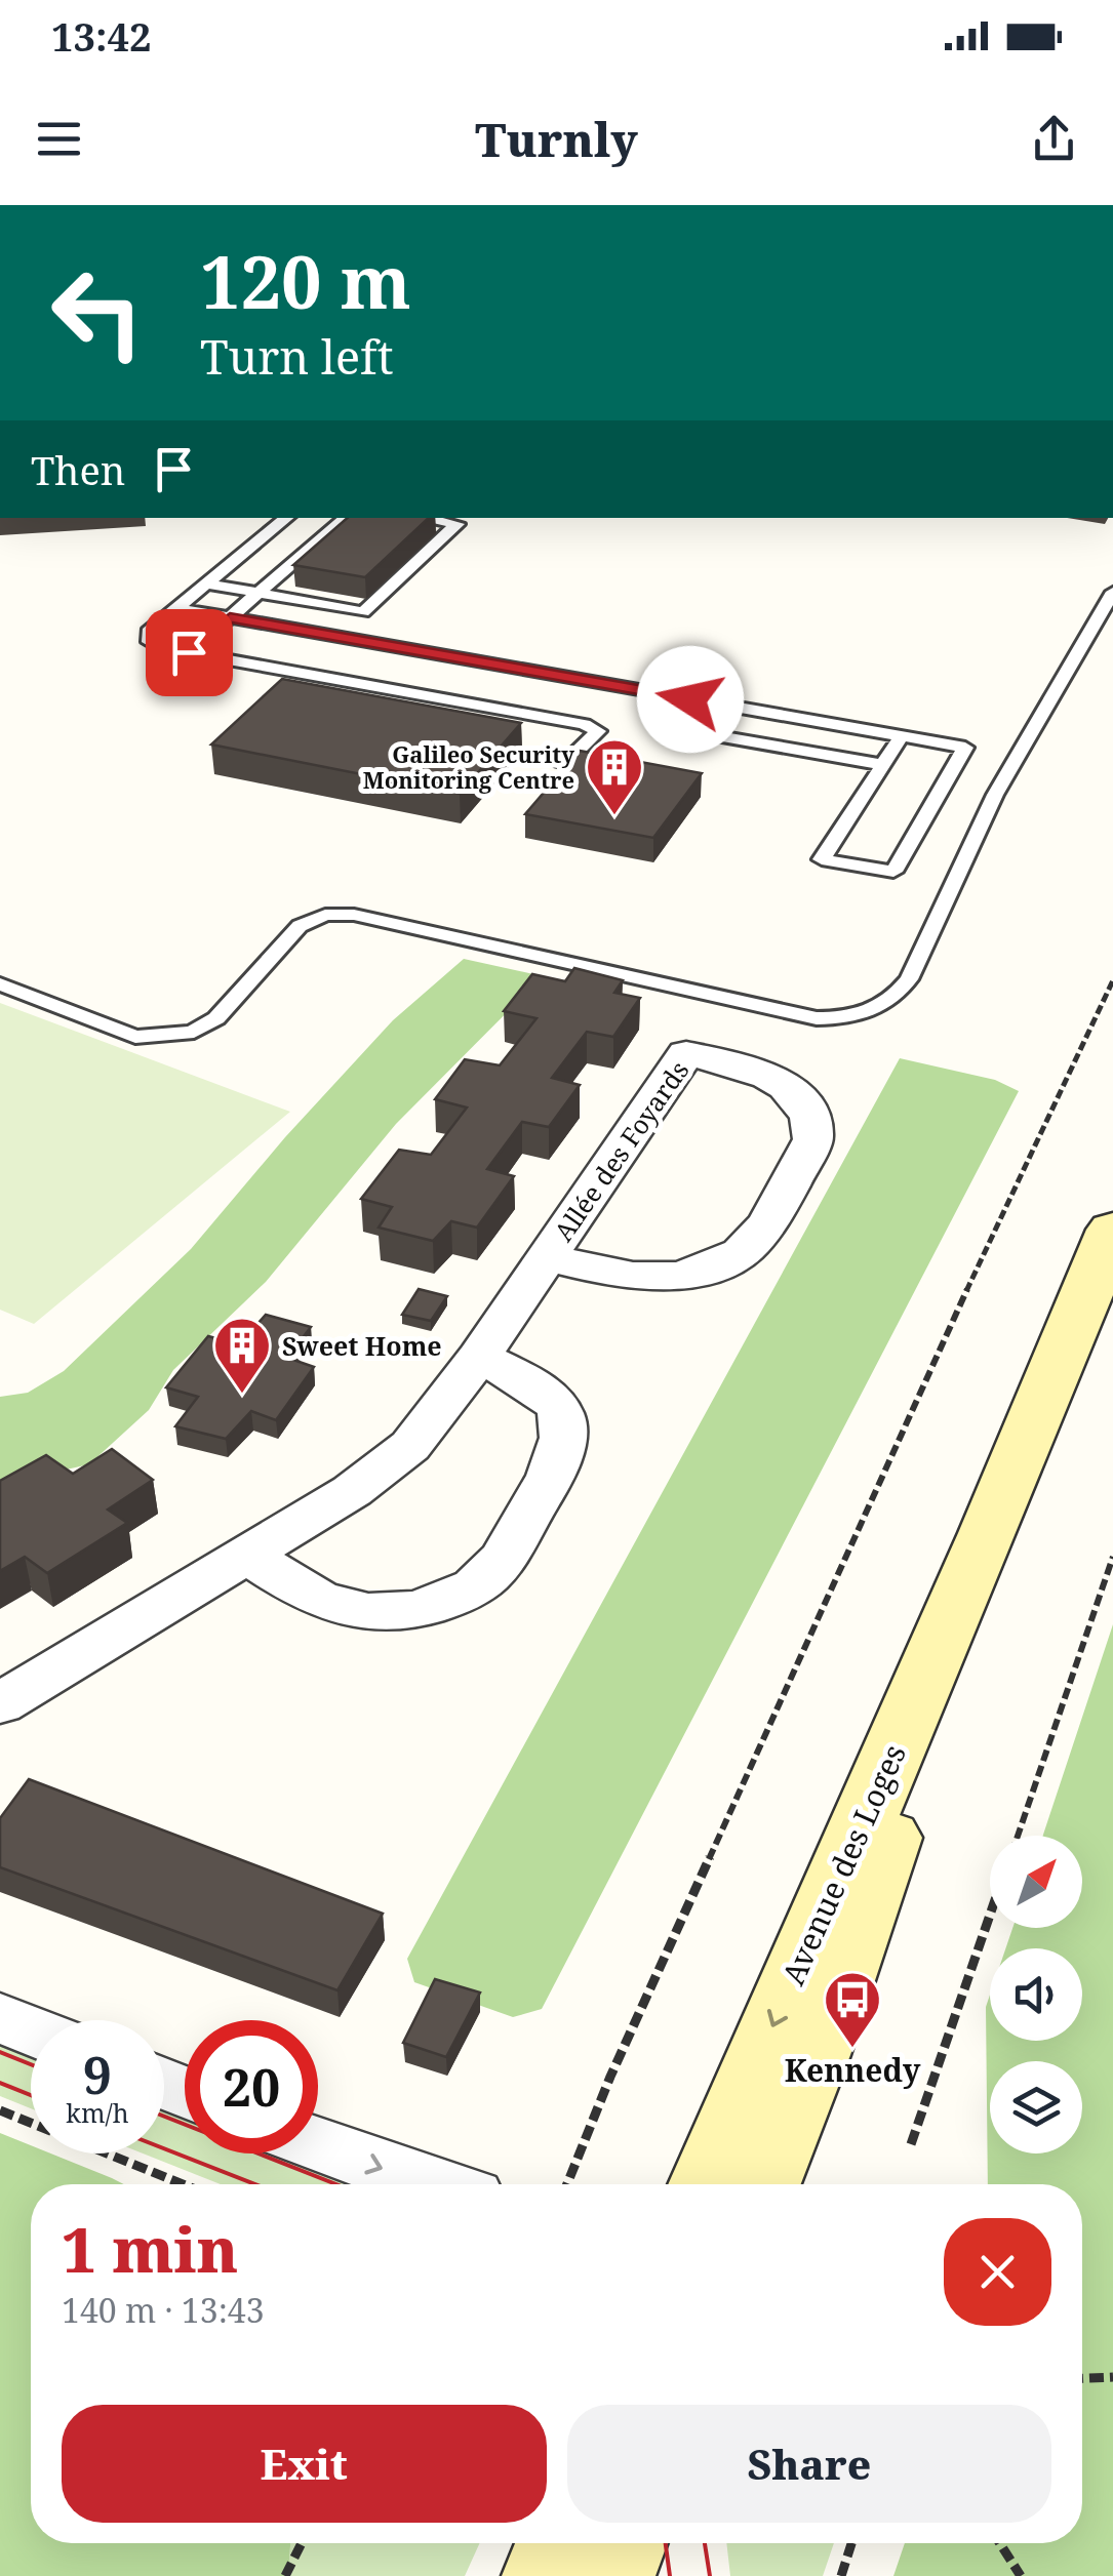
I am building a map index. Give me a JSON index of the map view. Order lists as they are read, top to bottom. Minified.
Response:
{"streets":{"main road":["Avenue des Loges"],"street":["Allée des Foyards"]},"places":{"building":["Galileo Security Monitoring Centre","Sweet Home"],"bus stop":["Kennedy"]},"north":"top right","page":{"status":"13:42","header":"Turnly","turn":["120 m","Turn left"],"then":"Then","speed":"9 km/h","limit":"20","heading":["1 min","140 m · 13:43"],"buttons":["Exit","Share"]}}
